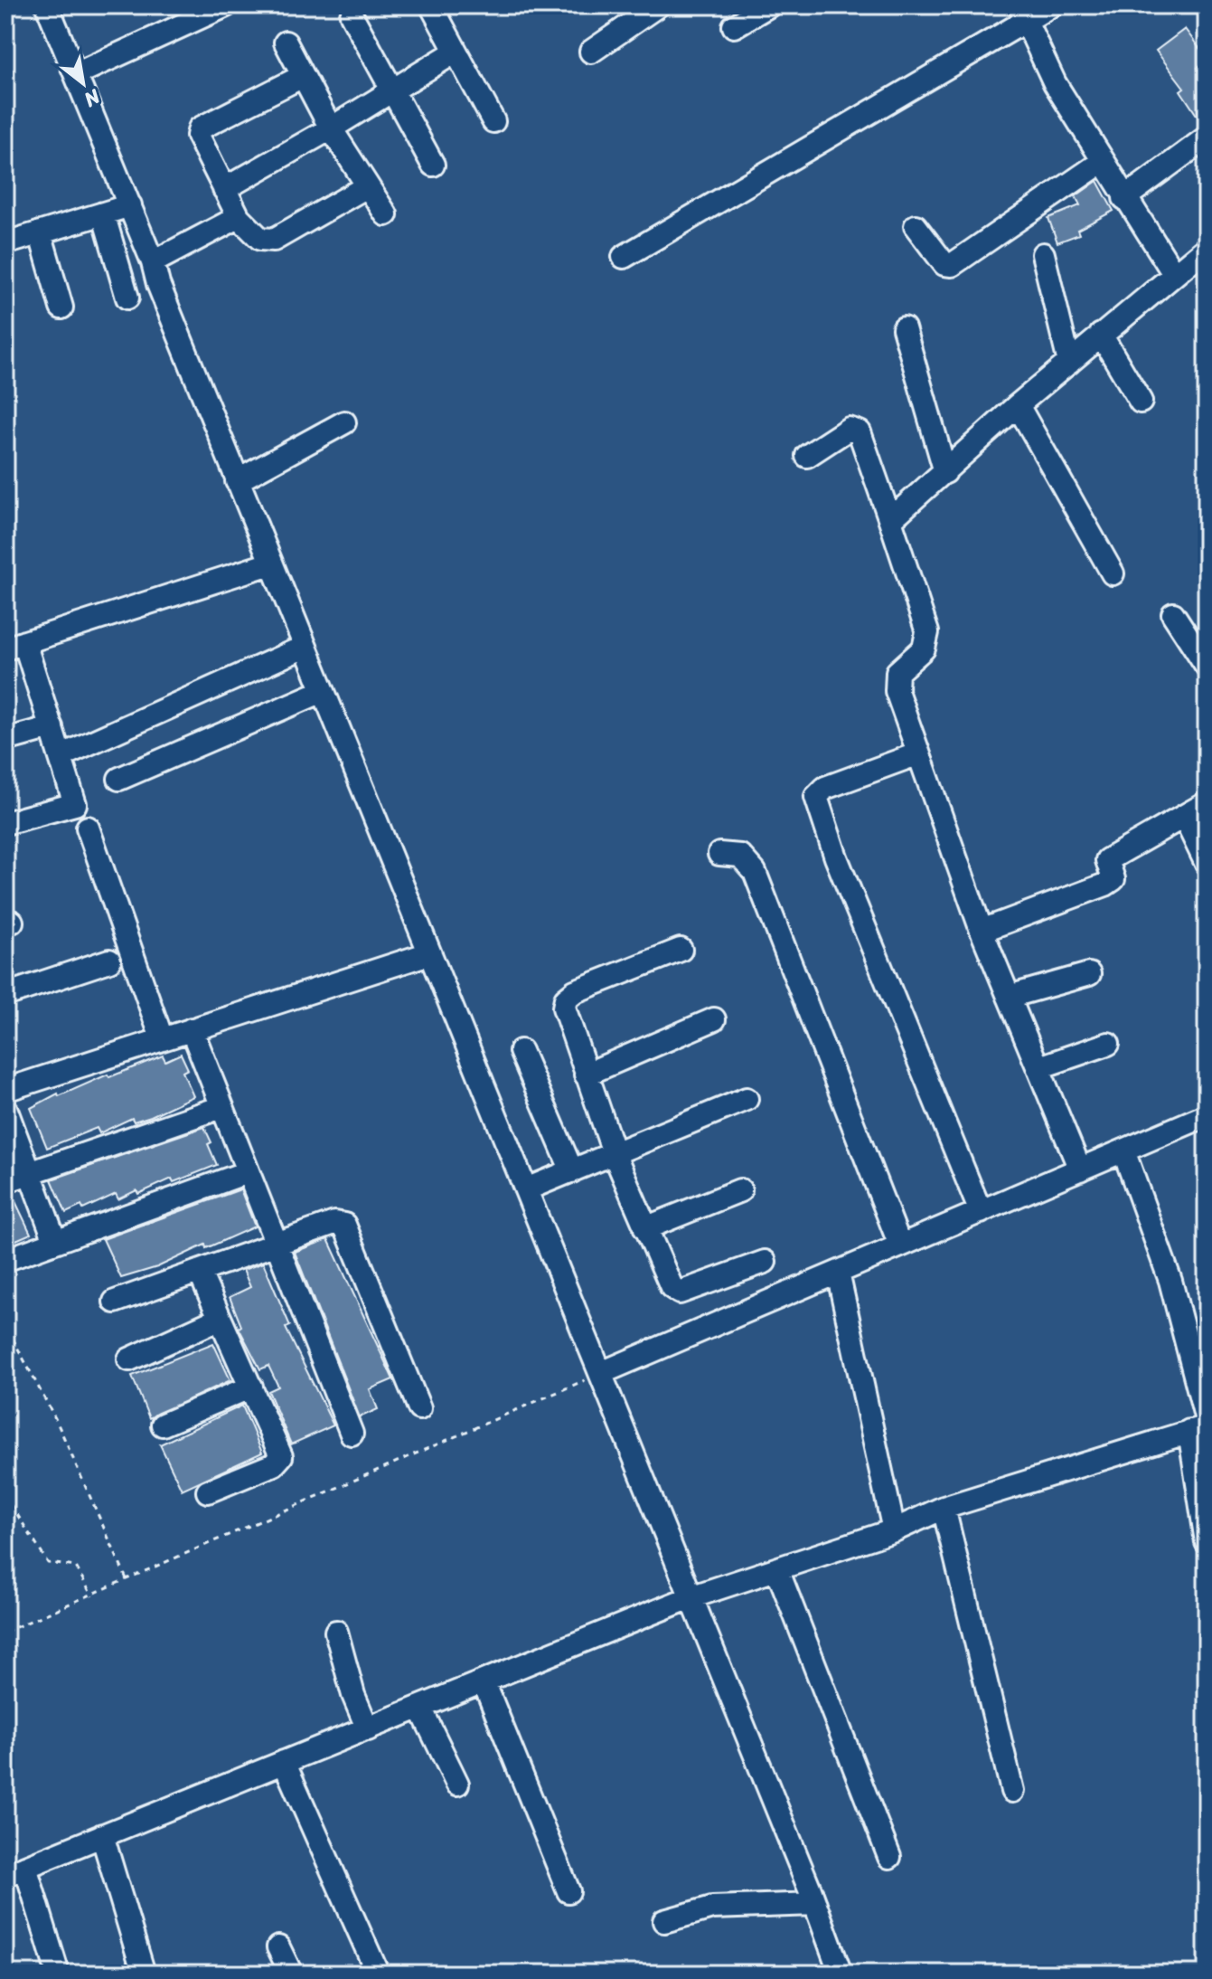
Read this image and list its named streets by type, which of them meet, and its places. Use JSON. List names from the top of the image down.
{
  "north": "bottom right"
}
